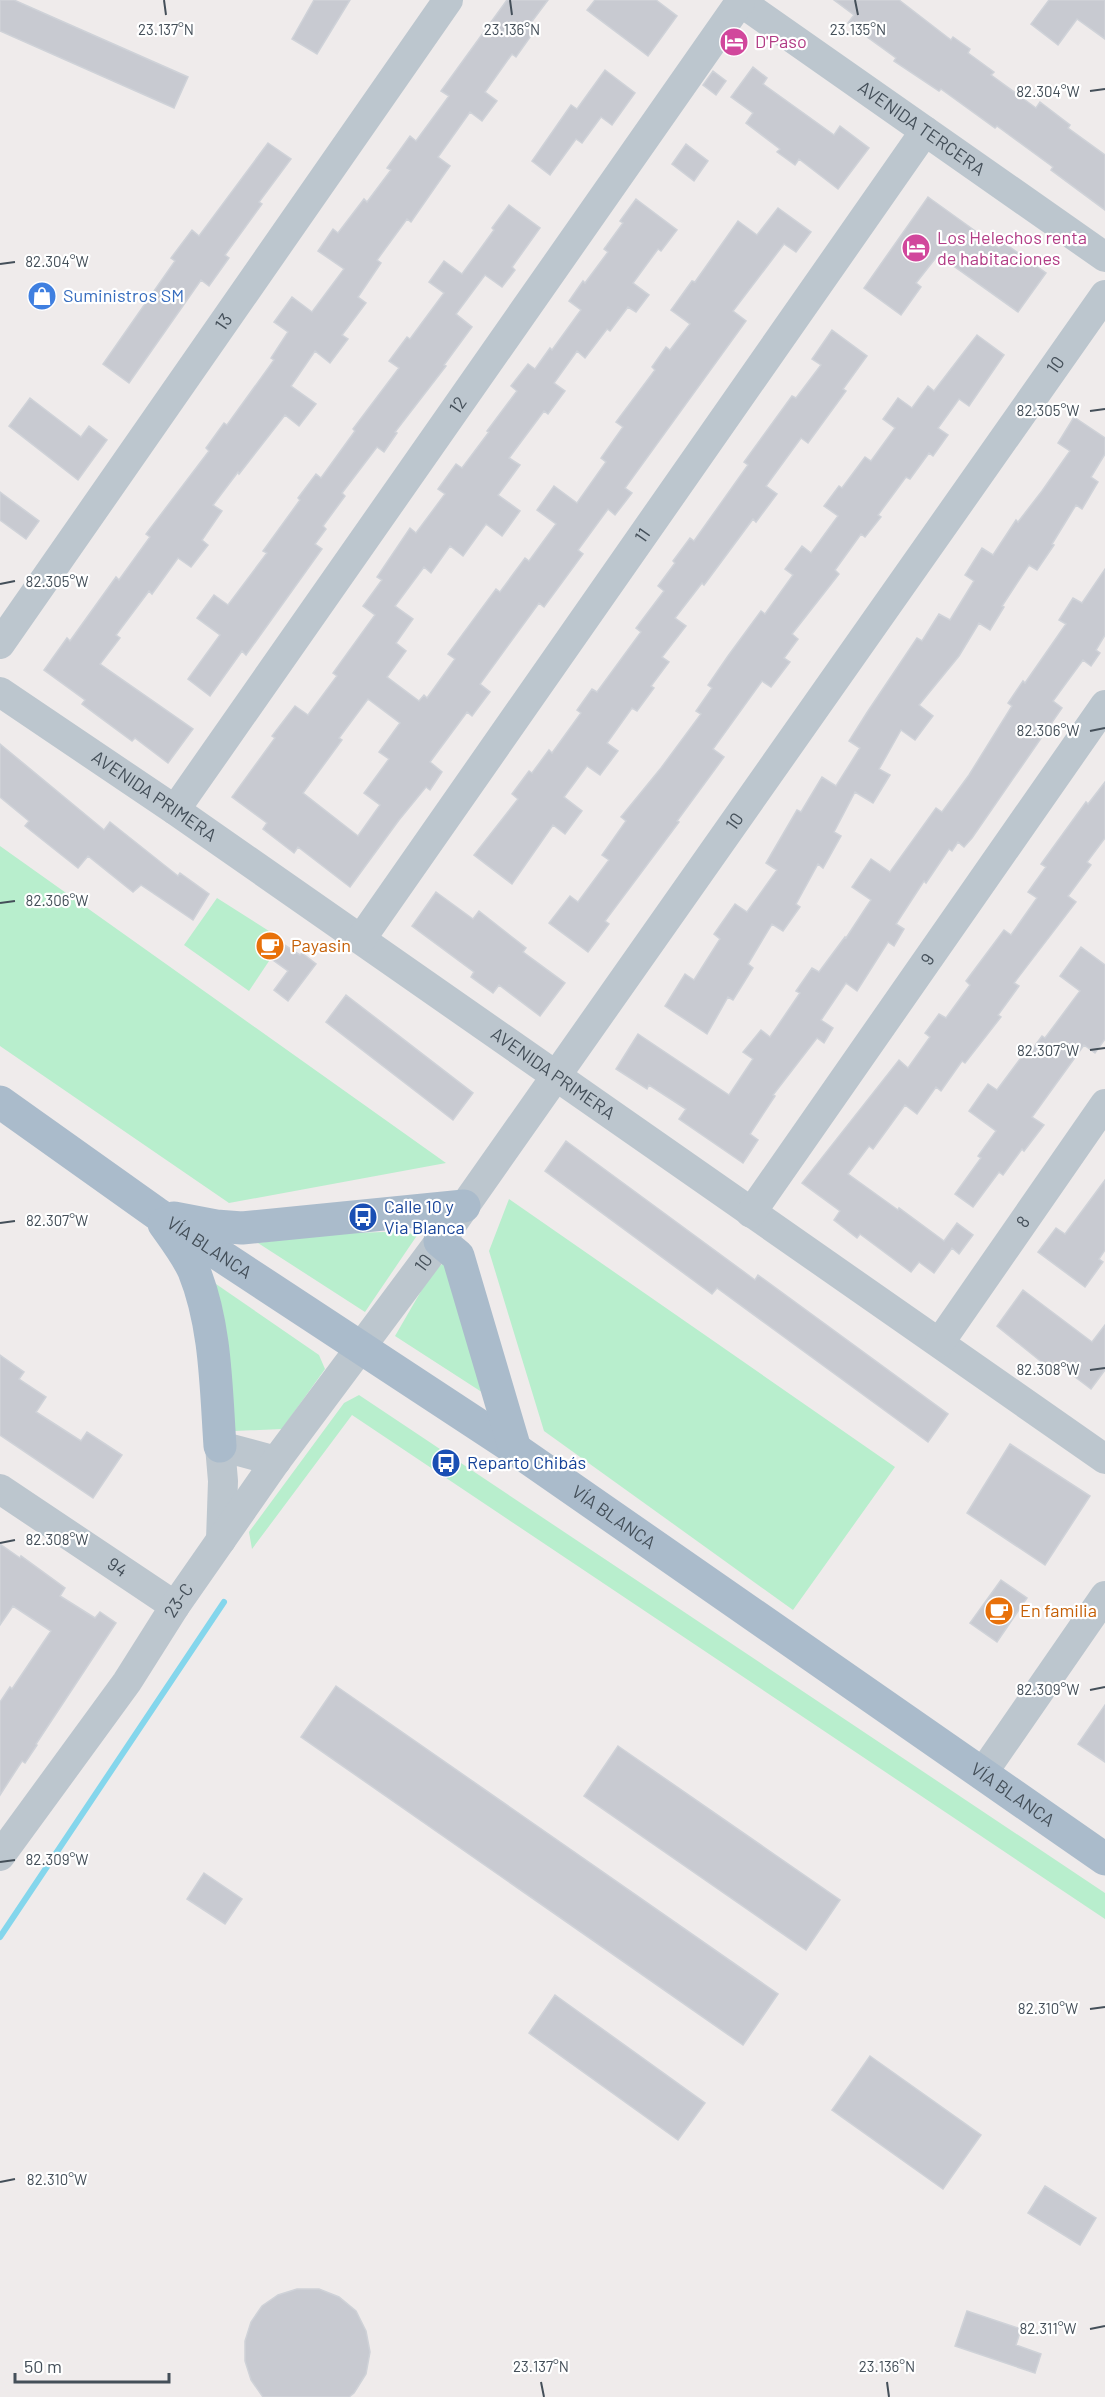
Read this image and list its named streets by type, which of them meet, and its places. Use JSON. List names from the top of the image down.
{
  "streets": {
    "main road": ["VÍA BLANCA"],
    "street": [
      "AVENIDA TERCERA",
      "13",
      "10",
      "12",
      "11",
      "AVENIDA PRIMERA",
      "9",
      "8",
      "94",
      "23-C"
    ]
  },
  "crossings": [
    ["AVENIDA TERCERA", "12"],
    ["AVENIDA TERCERA", "11"],
    ["10", "AVENIDA PRIMERA"],
    ["10", "VÍA BLANCA"],
    ["10", "23-C"],
    ["12", "AVENIDA PRIMERA"],
    ["11", "AVENIDA PRIMERA"],
    ["AVENIDA PRIMERA", "9"],
    ["AVENIDA PRIMERA", "8"],
    ["VÍA BLANCA", "23-C"],
    ["94", "23-C"]
  ],
  "places": {
    "hotel": ["D'Paso", "Los Helechos renta de habitaciones"],
    "shop": ["Suministros SM"],
    "cafe": ["Payasin", "En familia"],
    "bus stop": ["Calle 10 y Via Blanca", "Reparto Chibás"]
  },
  "scale_bar": "50 m",
  "coordinates": [
    "23.137°N",
    "23.136°N",
    "23.135°N",
    "82.304°W",
    "82.305°W",
    "82.306°W",
    "82.307°W",
    "82.308°W",
    "82.309°W",
    "82.310°W",
    "82.311°W"
  ]
}
